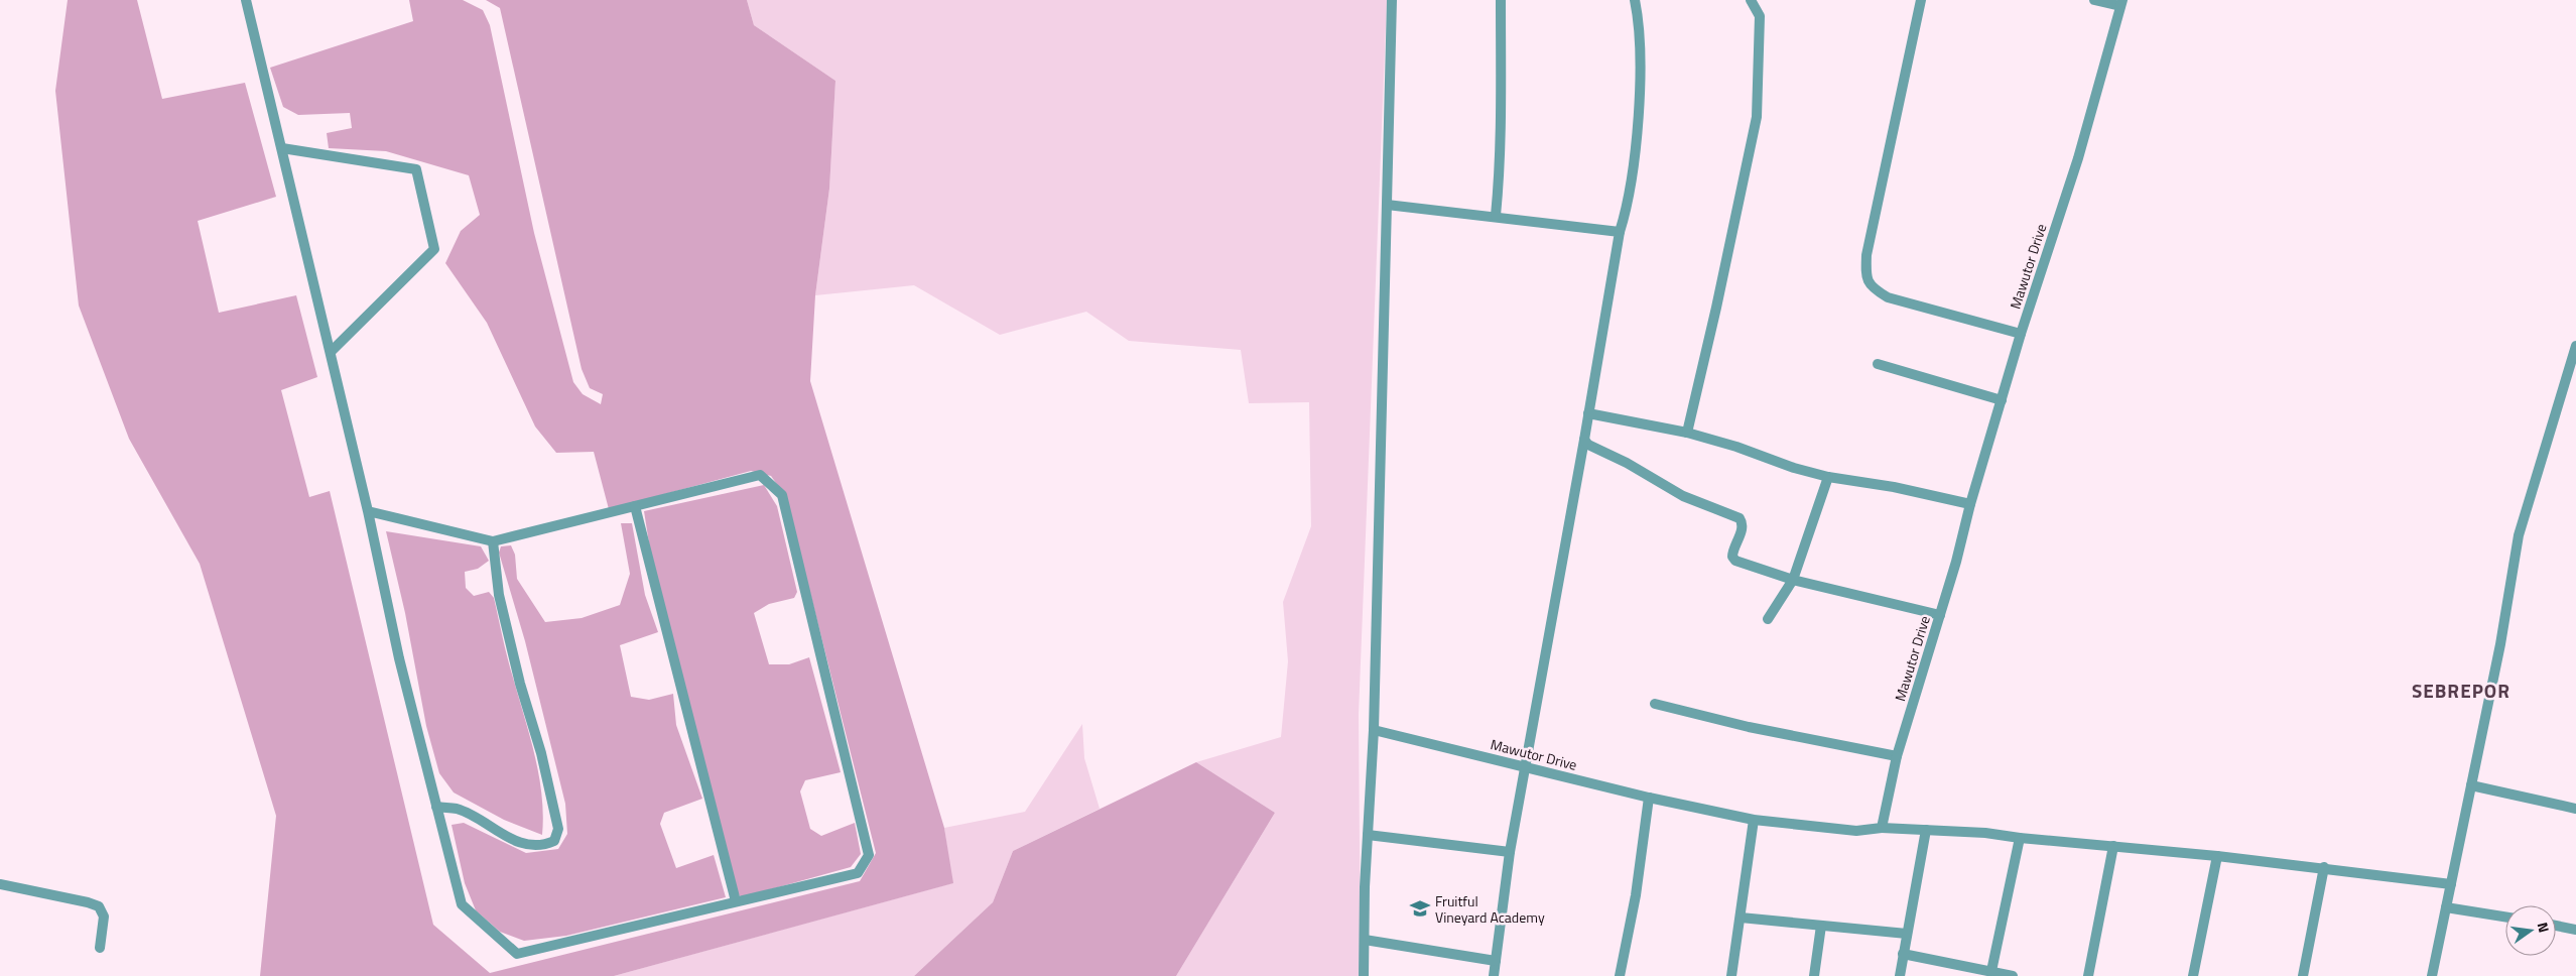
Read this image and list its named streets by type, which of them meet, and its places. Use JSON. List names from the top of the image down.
{
  "streets": {
    "street": ["Mawutor Drive"]
  },
  "districts": ["SEBREPOR"],
  "places": {
    "school or university": ["Fruitful Vineyard Academy"]
  },
  "north": "right"
}
